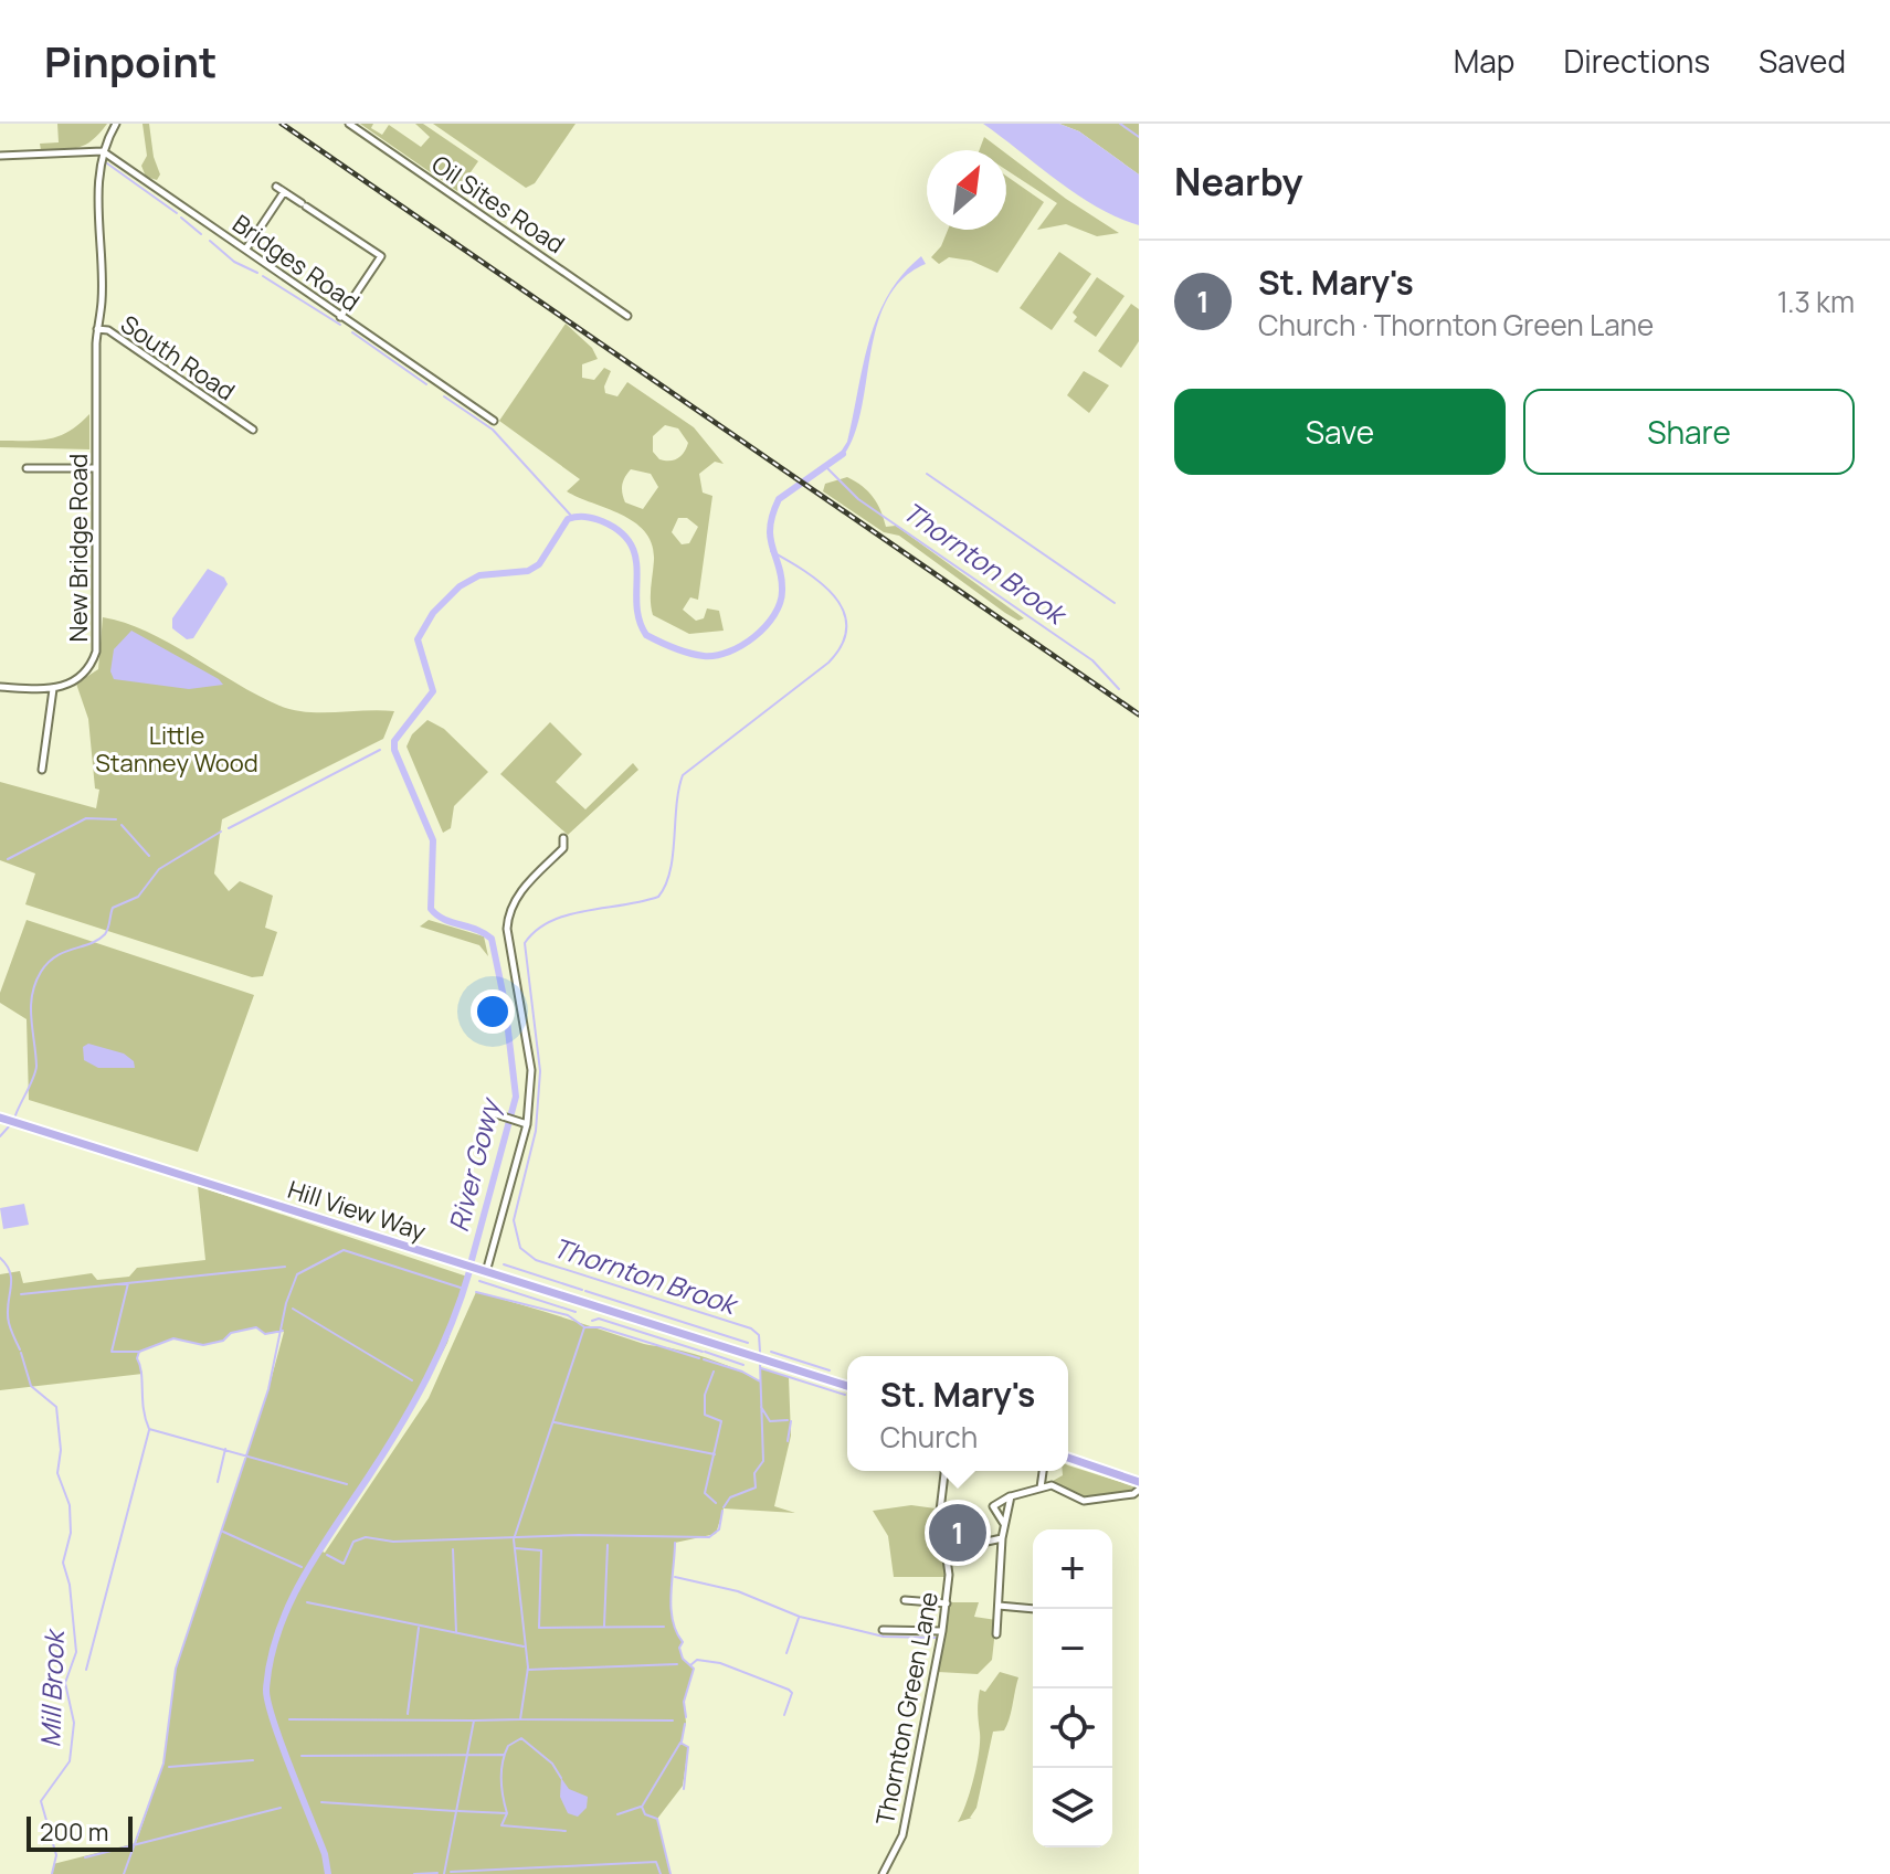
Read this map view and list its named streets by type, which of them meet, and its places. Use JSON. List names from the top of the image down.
{
  "streets": {
    "main road": ["Hill View Way"],
    "street": [
      "Oil Sites Road",
      "Bridges Road",
      "South Road",
      "New Bridge Road",
      "Thornton Green Lane"
    ]
  },
  "crossings": [
    ["Bridges Road", "South Road"],
    ["South Road", "New Bridge Road"]
  ],
  "water": ["Thornton Brook", "River Gowy", "Mill Brook"],
  "parks": ["Little Stanney Wood"],
  "scale_bar": "200 m",
  "north": "top right",
  "page": {
    "header": "Pinpoint",
    "nav": ["Map", "Directions", "Saved"],
    "heading": "Nearby",
    "list": [
      {
        "mark": "1",
        "name": "St. Mary's",
        "note": "Church · Thornton Green Lane",
        "value": "1.3 km"
      }
    ],
    "buttons": ["Save", "Share"],
    "popup": ["St. Mary's", "Church"],
    "pins": "1",
    "map_buttons": ["+", "−"],
    "scale": "200 m"
  }
}
